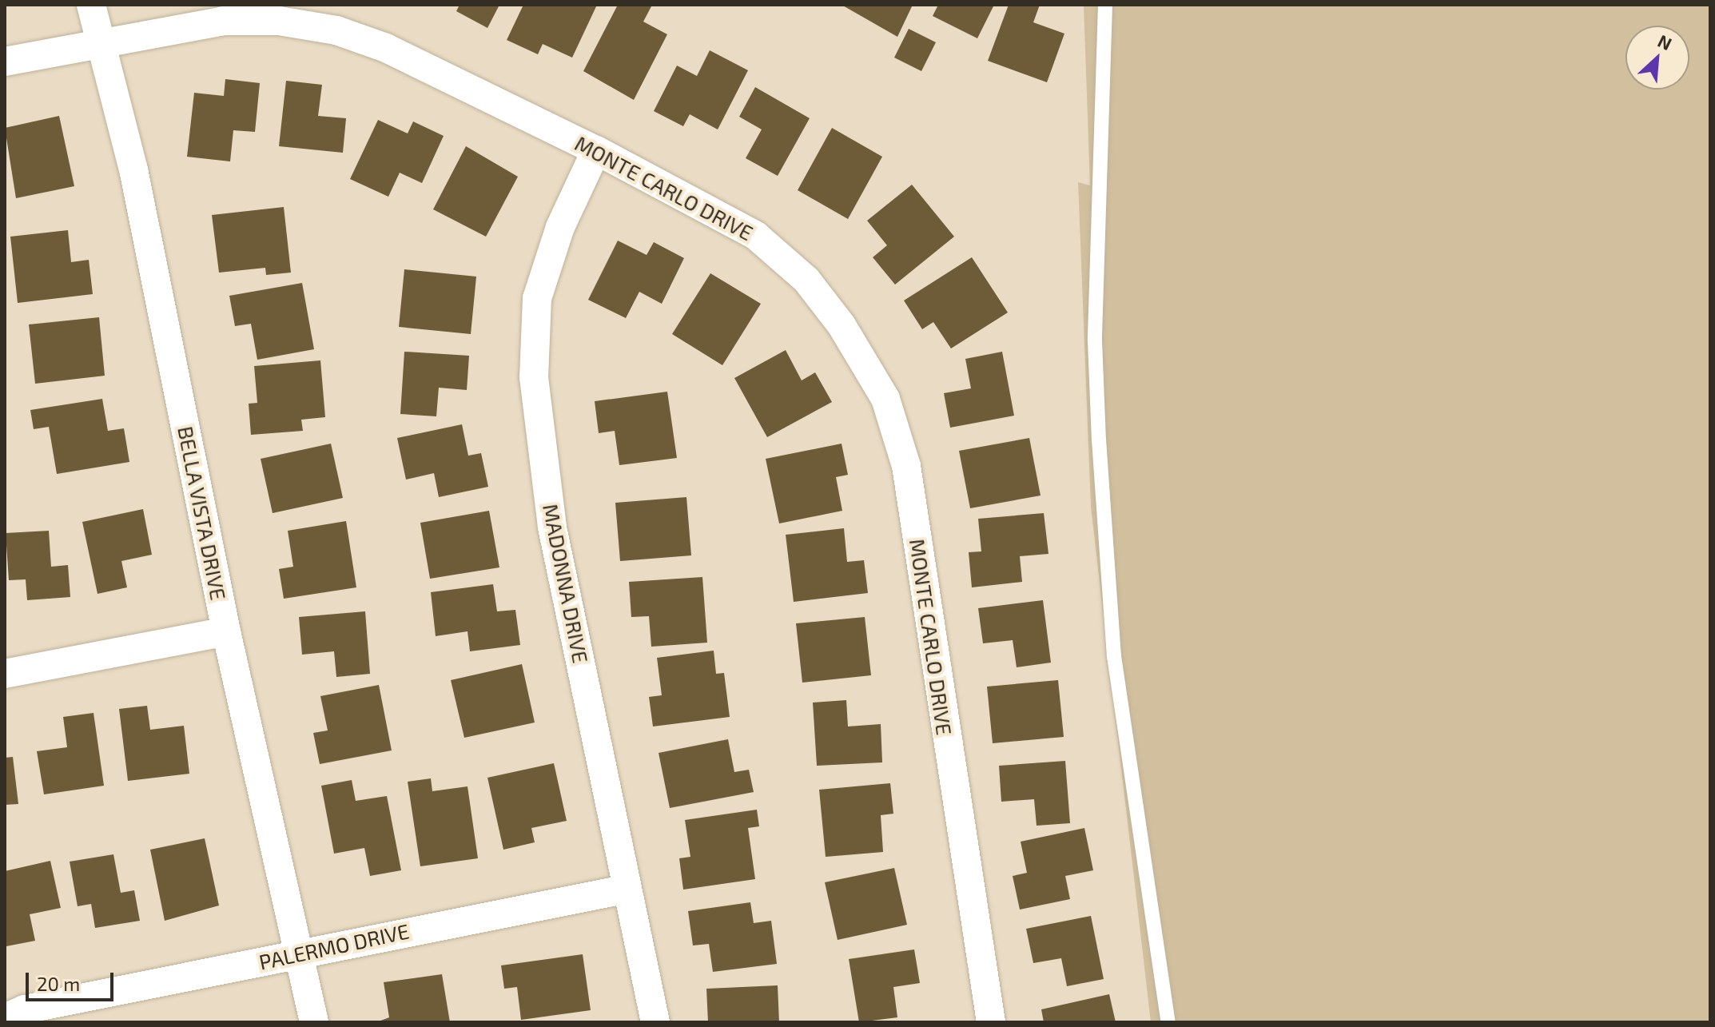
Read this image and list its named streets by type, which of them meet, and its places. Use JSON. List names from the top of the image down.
{
  "streets": {
    "street": [
      "MONTE CARLO DRIVE",
      "BELLA VISTA DRIVE",
      "MADONNA DRIVE",
      "PALERMO DRIVE"
    ]
  },
  "crossings": [
    ["MONTE CARLO DRIVE", "BELLA VISTA DRIVE"],
    ["MONTE CARLO DRIVE", "MADONNA DRIVE"],
    ["BELLA VISTA DRIVE", "PALERMO DRIVE"],
    ["MADONNA DRIVE", "PALERMO DRIVE"]
  ],
  "scale_bar": "20 m",
  "north": "top right"
}
